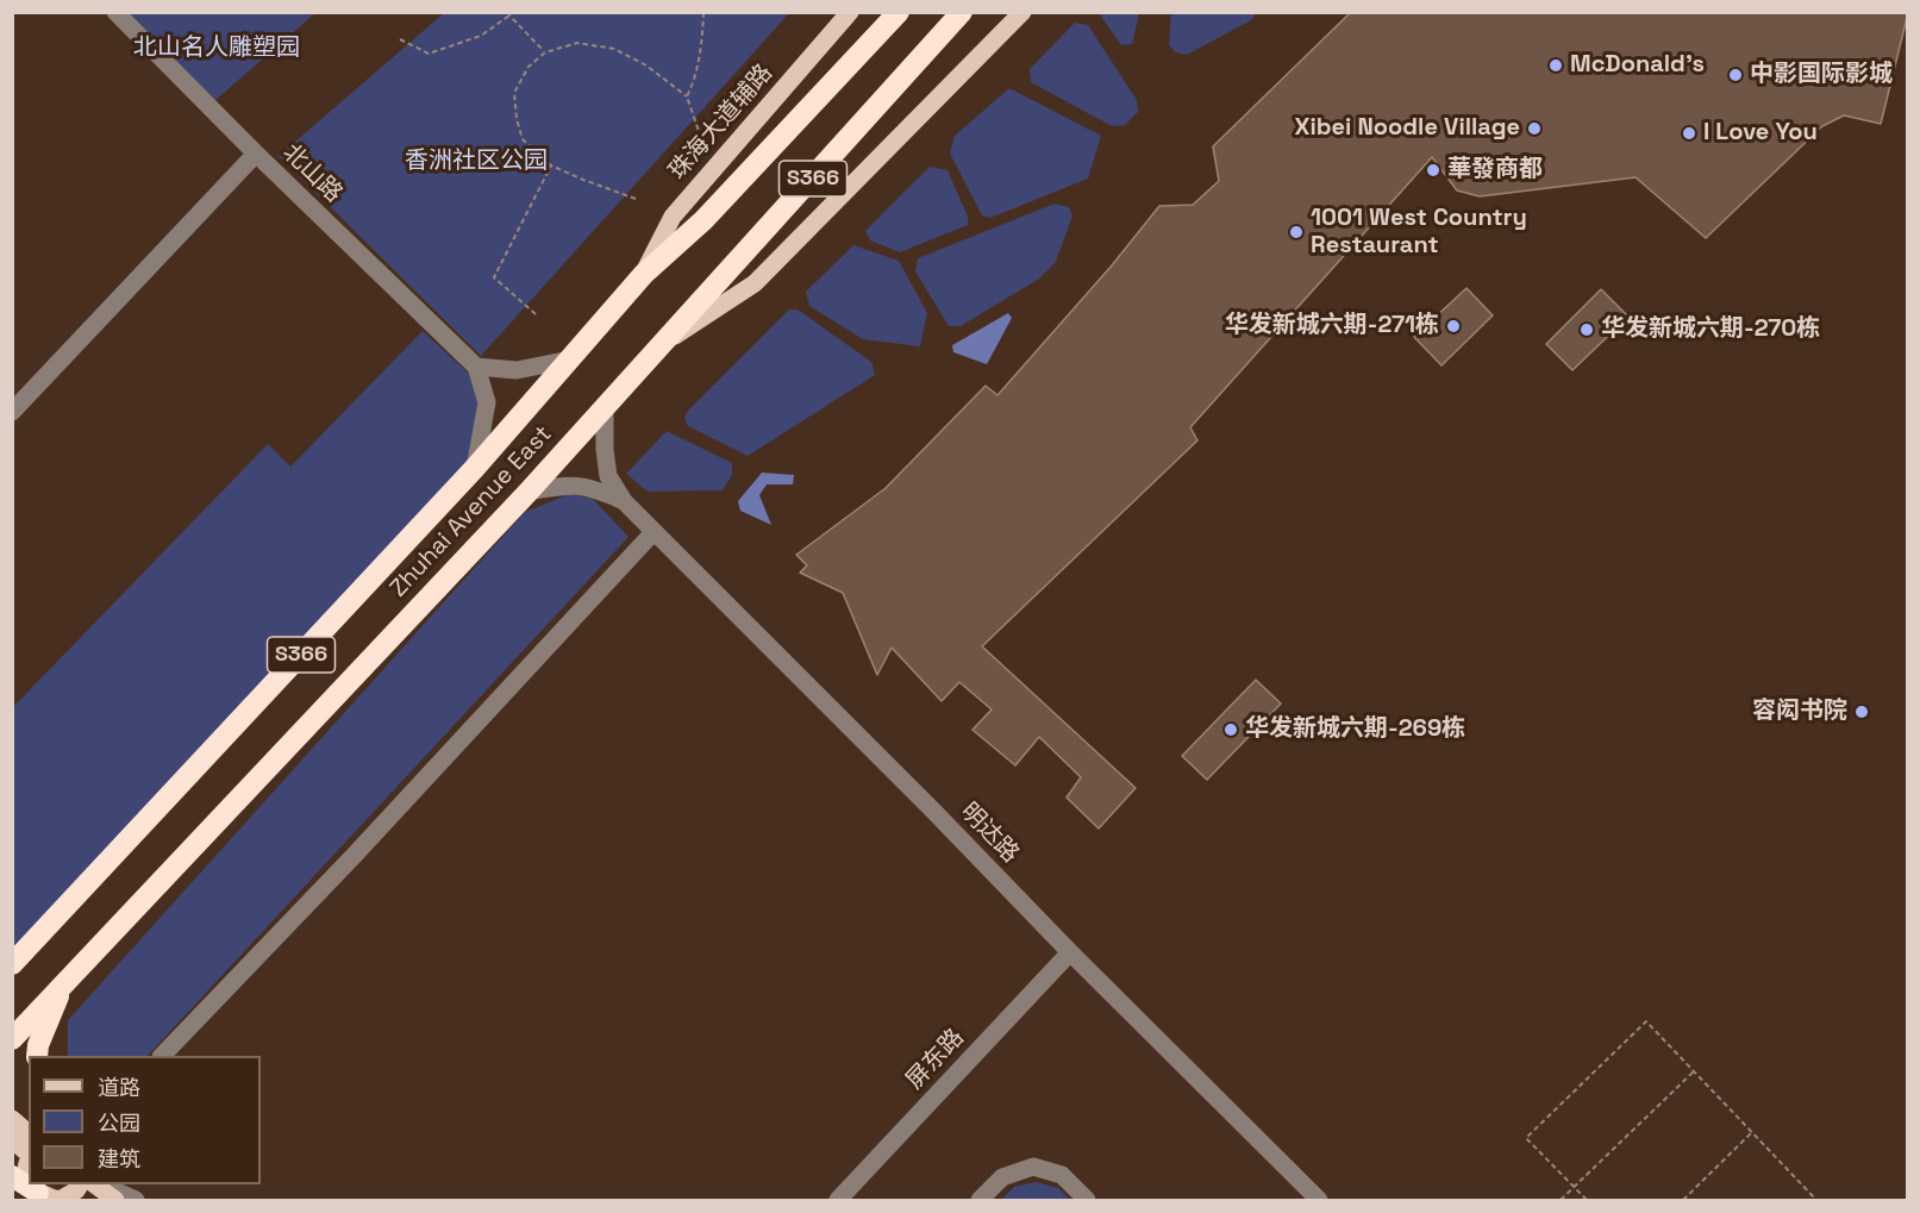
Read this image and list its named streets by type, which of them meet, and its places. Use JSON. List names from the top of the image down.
{
  "streets": {
    "highway": ["S366", "Zhuhai Avenue East"],
    "main road": ["珠海大道辅路"],
    "street": ["北山路", "明达路", "屏东路"]
  },
  "crossings": [
    ["珠海大道辅路", "Zhuhai Avenue East"],
    ["北山路", "Zhuhai Avenue East"],
    ["Zhuhai Avenue East", "明达路"],
    ["明达路", "屏东路"]
  ],
  "parks": ["北山名人雕塑园", "香洲社区公园"],
  "places": [
    "McDonald's",
    "中影国际影城",
    "Xibei Noodle Village",
    "I Love You",
    "華發商都",
    "1001 West Country Restaurant",
    "华发新城六期-271栋",
    "华发新城六期-270栋",
    "容闳书院",
    "华发新城六期-269栋"
  ],
  "legend": ["道路", "公园", "建筑"]
}
